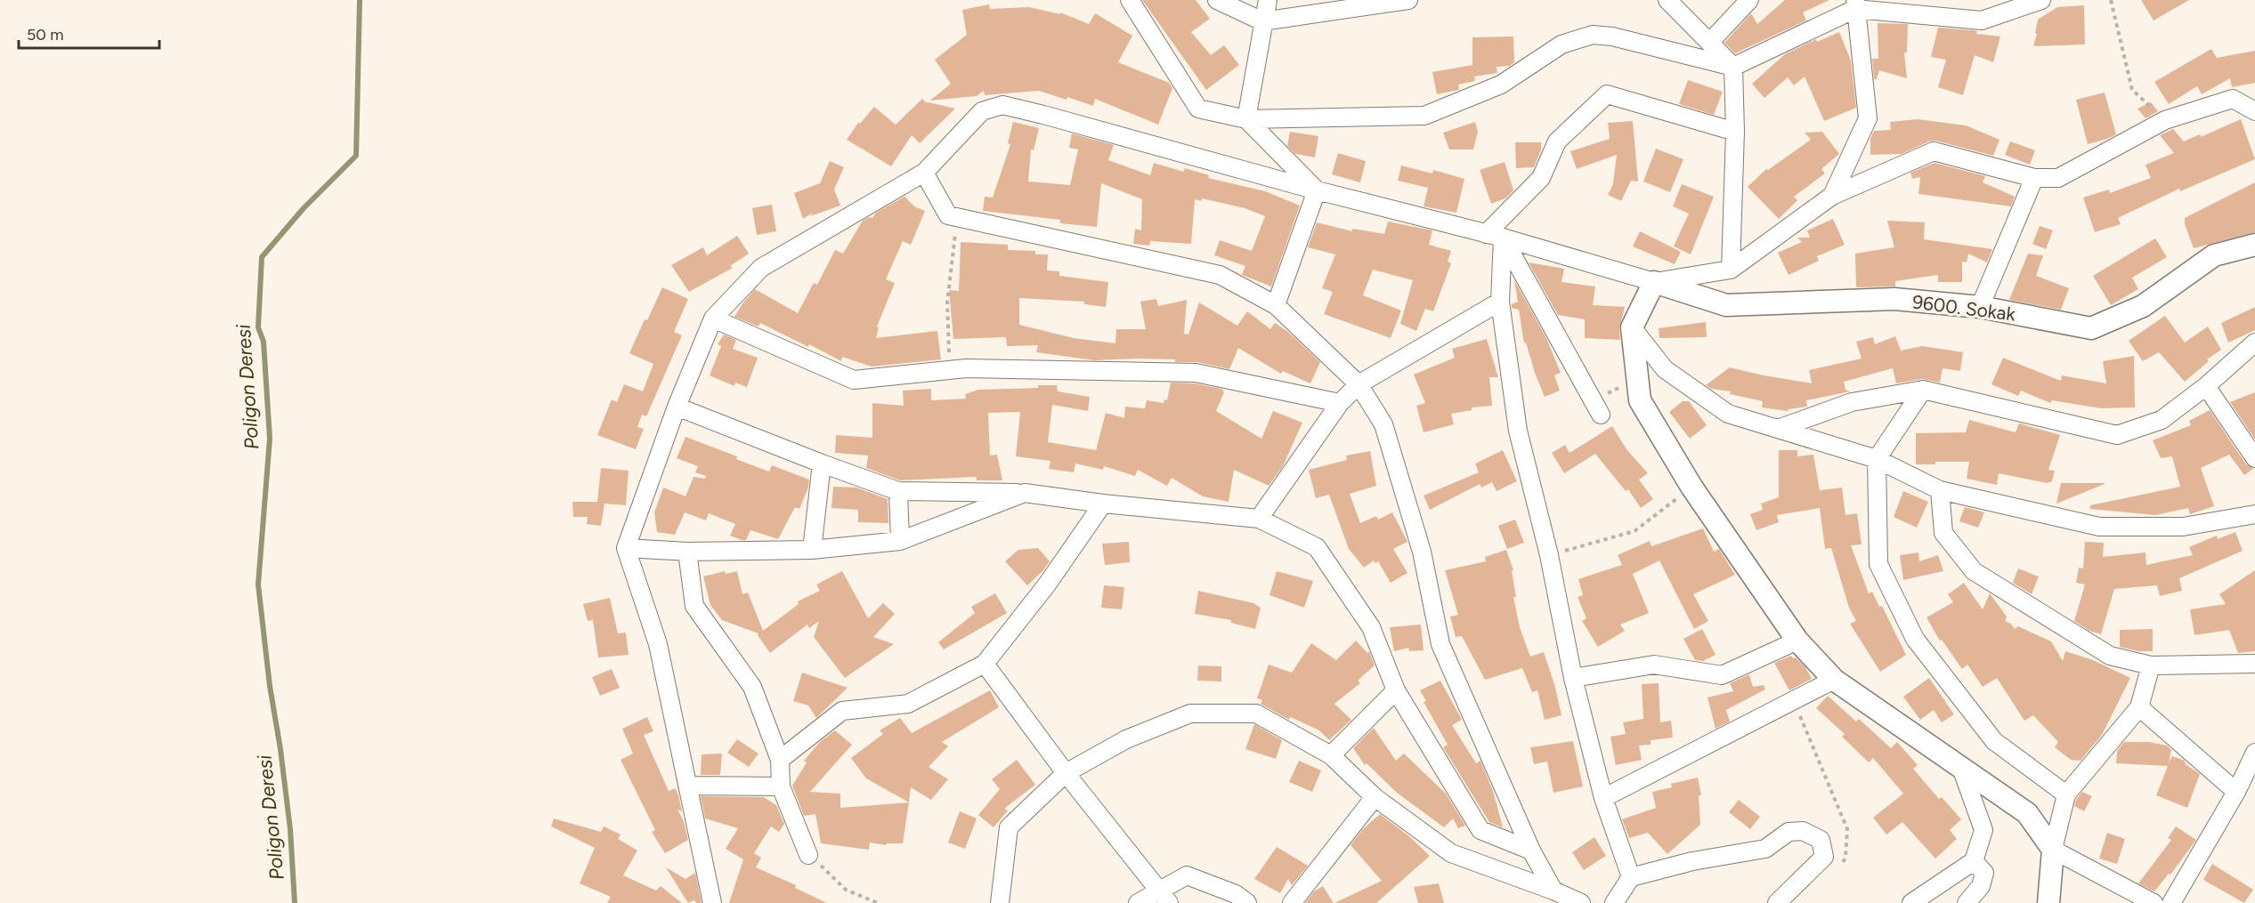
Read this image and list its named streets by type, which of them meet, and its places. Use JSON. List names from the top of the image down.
{
  "streets": {
    "street": ["9600. Sokak"]
  },
  "water": ["Poligon Deresi"],
  "scale_bar": "50 m"
}
